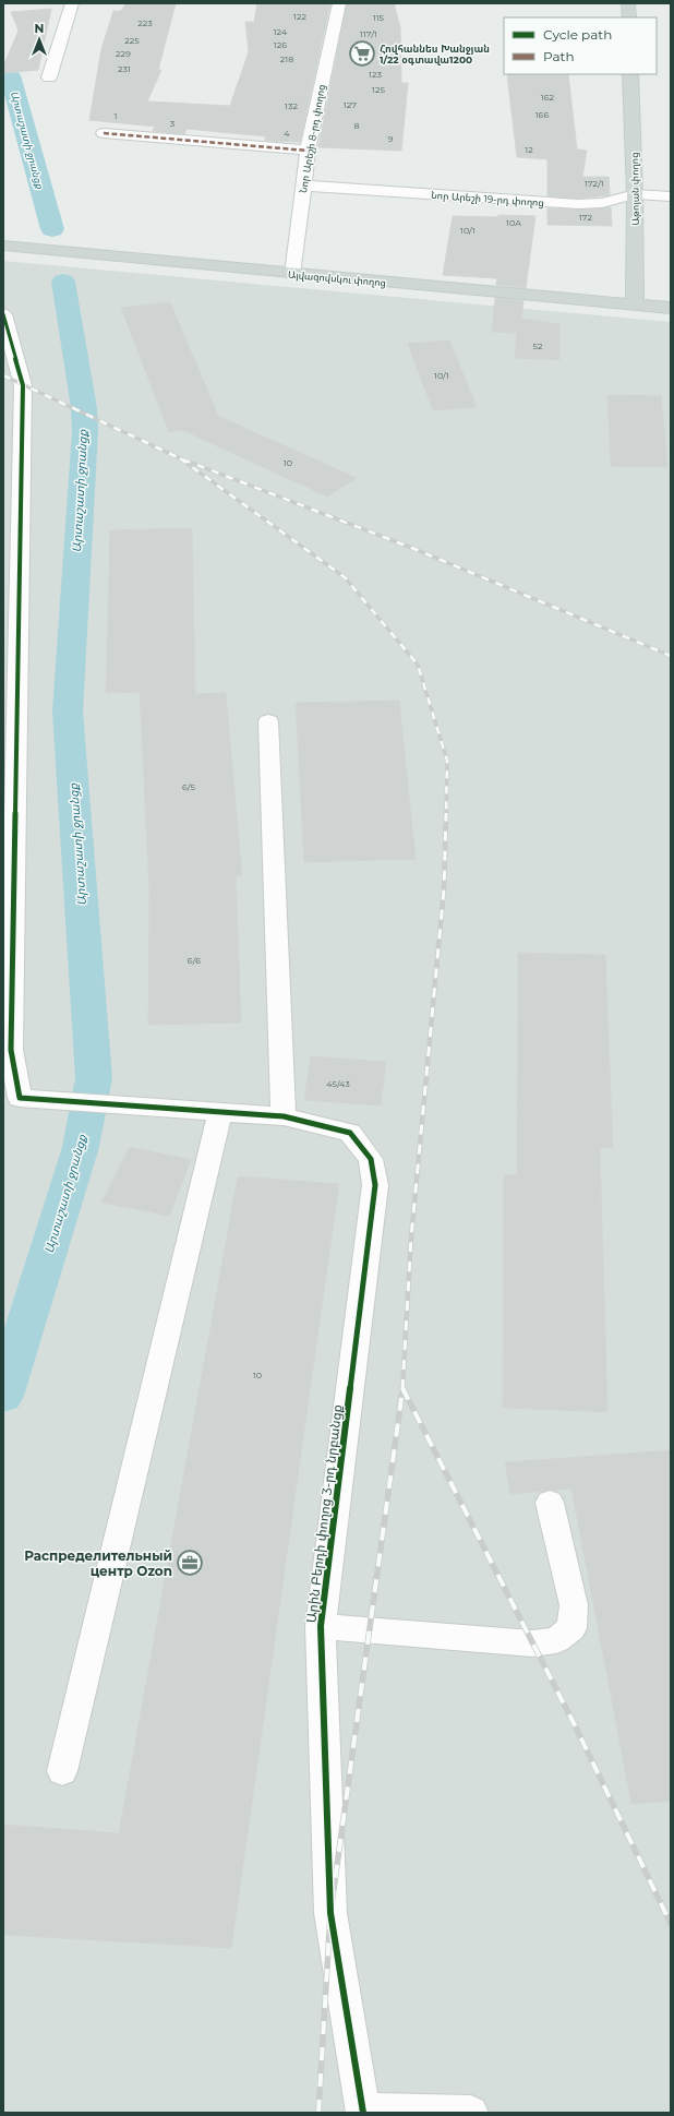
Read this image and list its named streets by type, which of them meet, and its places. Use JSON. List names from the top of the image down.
{
  "streets": {
    "main road": ["Աթոյան փողոց", "Այվազովսկու փողոց"],
    "street": ["Նոր Արեշի 8-րդ փողոց", "Նոր Արեշի 19-րդ փողոց", "Արին Բերդի փողոց 3-րդ նրբանցք"]
  },
  "crossings": [
    ["Նոր Արեշի 8-րդ փողոց", "Նոր Արեշի 19-րդ փողոց"],
    ["Նոր Արեշի 8-րդ փողոց", "Այվազովսկու փողոց"],
    ["Աթոյան փողոց", "Նոր Արեշի 19-րդ փողոց"],
    ["Աթոյան փողոց", "Այվազովսկու փողոց"]
  ],
  "water": ["Արտաշատի ջրանցք"],
  "places": {
    "supermarket": ["Հովհաննես Խանջյան 1/22 օգտավա1200"],
    "office": ["Распределительный центр Ozon"]
  },
  "house_numbers": [
    "122",
    "115",
    "223",
    "124",
    "117/1",
    "225",
    "126",
    "229",
    "218",
    "231",
    "123",
    "125",
    "162",
    "127",
    "132",
    "166",
    "1",
    "3",
    "8",
    "4",
    "9",
    "12",
    "172/1",
    "172",
    "10A",
    "10/1",
    "52",
    "10/1",
    "10",
    "6/5",
    "6/6",
    "45/43",
    "10"
  ],
  "legend": ["Cycle path", "Path"],
  "north": "top"
}
